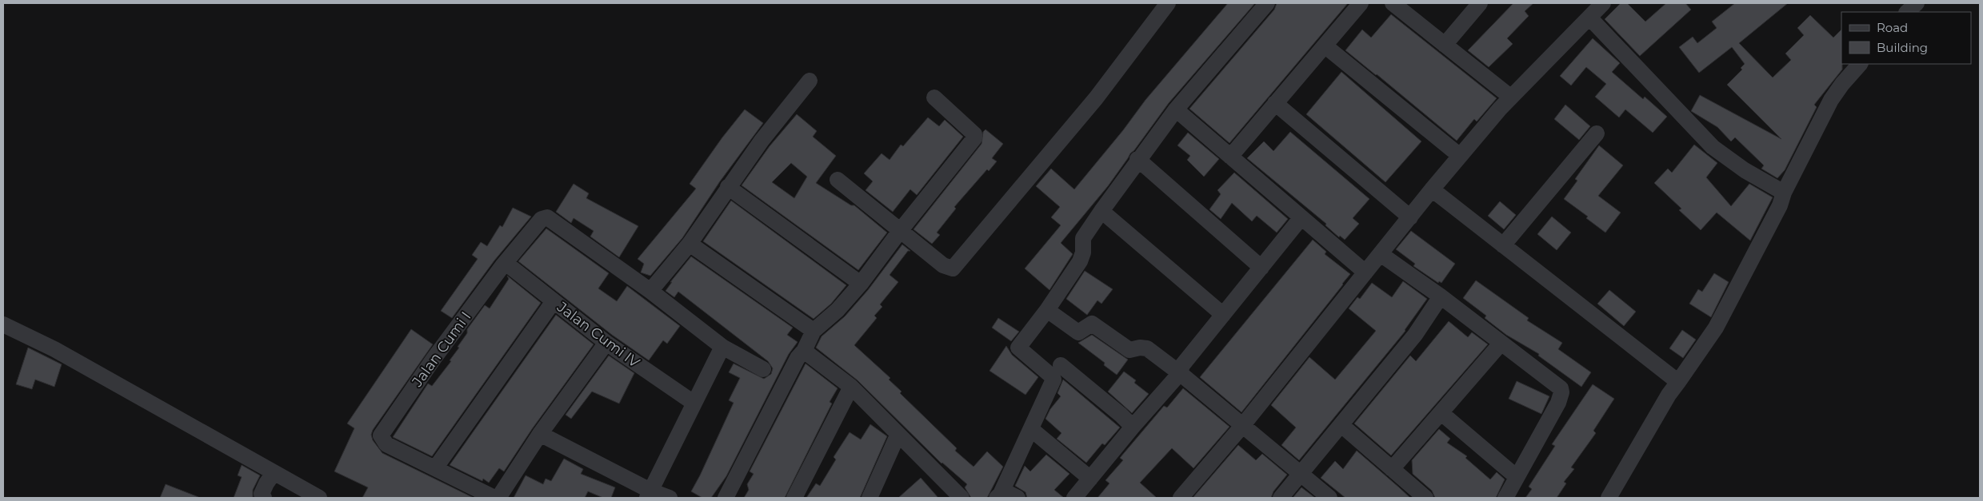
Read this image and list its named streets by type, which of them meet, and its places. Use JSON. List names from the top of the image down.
{
  "streets": {
    "street": ["Jalan Cumi IV", "Jalan Cumi I"]
  },
  "crossings": [
    ["Jalan Cumi IV", "Jalan Cumi I"]
  ],
  "legend": ["Road", "Building"]
}
